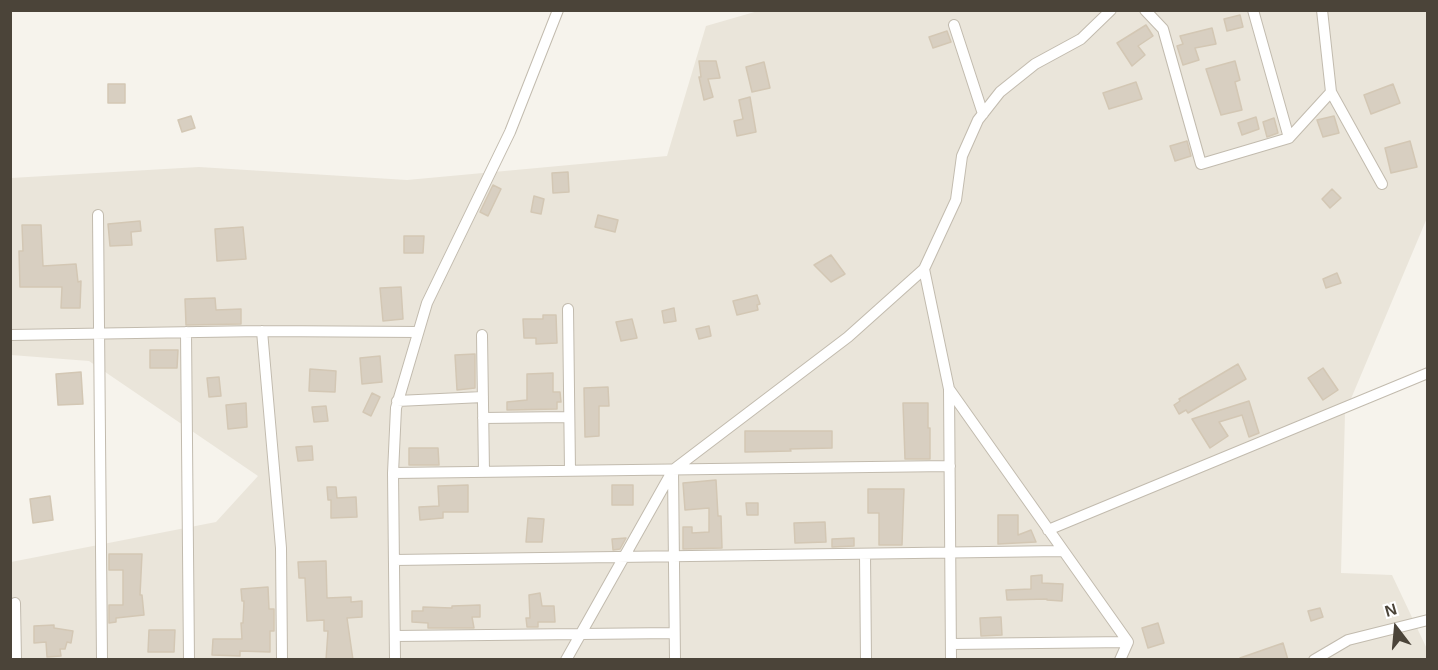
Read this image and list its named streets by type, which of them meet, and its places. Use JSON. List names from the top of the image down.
{
  "north": "top"
}
